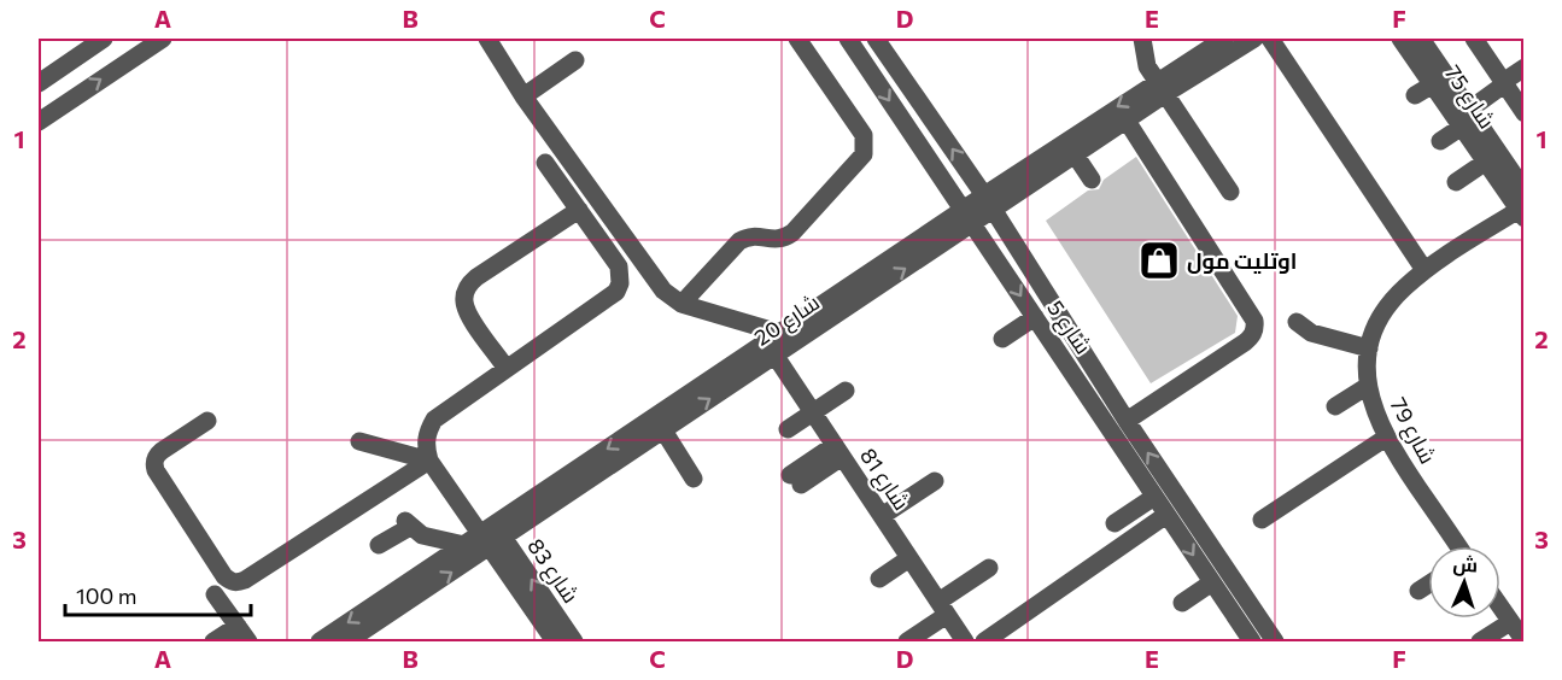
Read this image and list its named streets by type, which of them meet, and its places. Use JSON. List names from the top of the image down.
{
  "streets": {
    "street": [
      "شارع 75",
      "شارع 20",
      "شارع 5",
      "شارع 79",
      "شارع 81",
      "شارع 83"
    ]
  },
  "crossings": [
    ["شارع 75", "شارع 79"],
    ["شارع 20", "شارع 5"],
    ["شارع 20", "شارع 81"],
    ["شارع 20", "شارع 83"]
  ],
  "places": {
    "shop": ["اوتليت مول"]
  },
  "scale_bar": "100 m",
  "north": "top",
  "grid": {
    "columns": [
      "A",
      "B",
      "C",
      "D",
      "E",
      "F"
    ],
    "rows": ["1", "2", "3"]
  }
}
